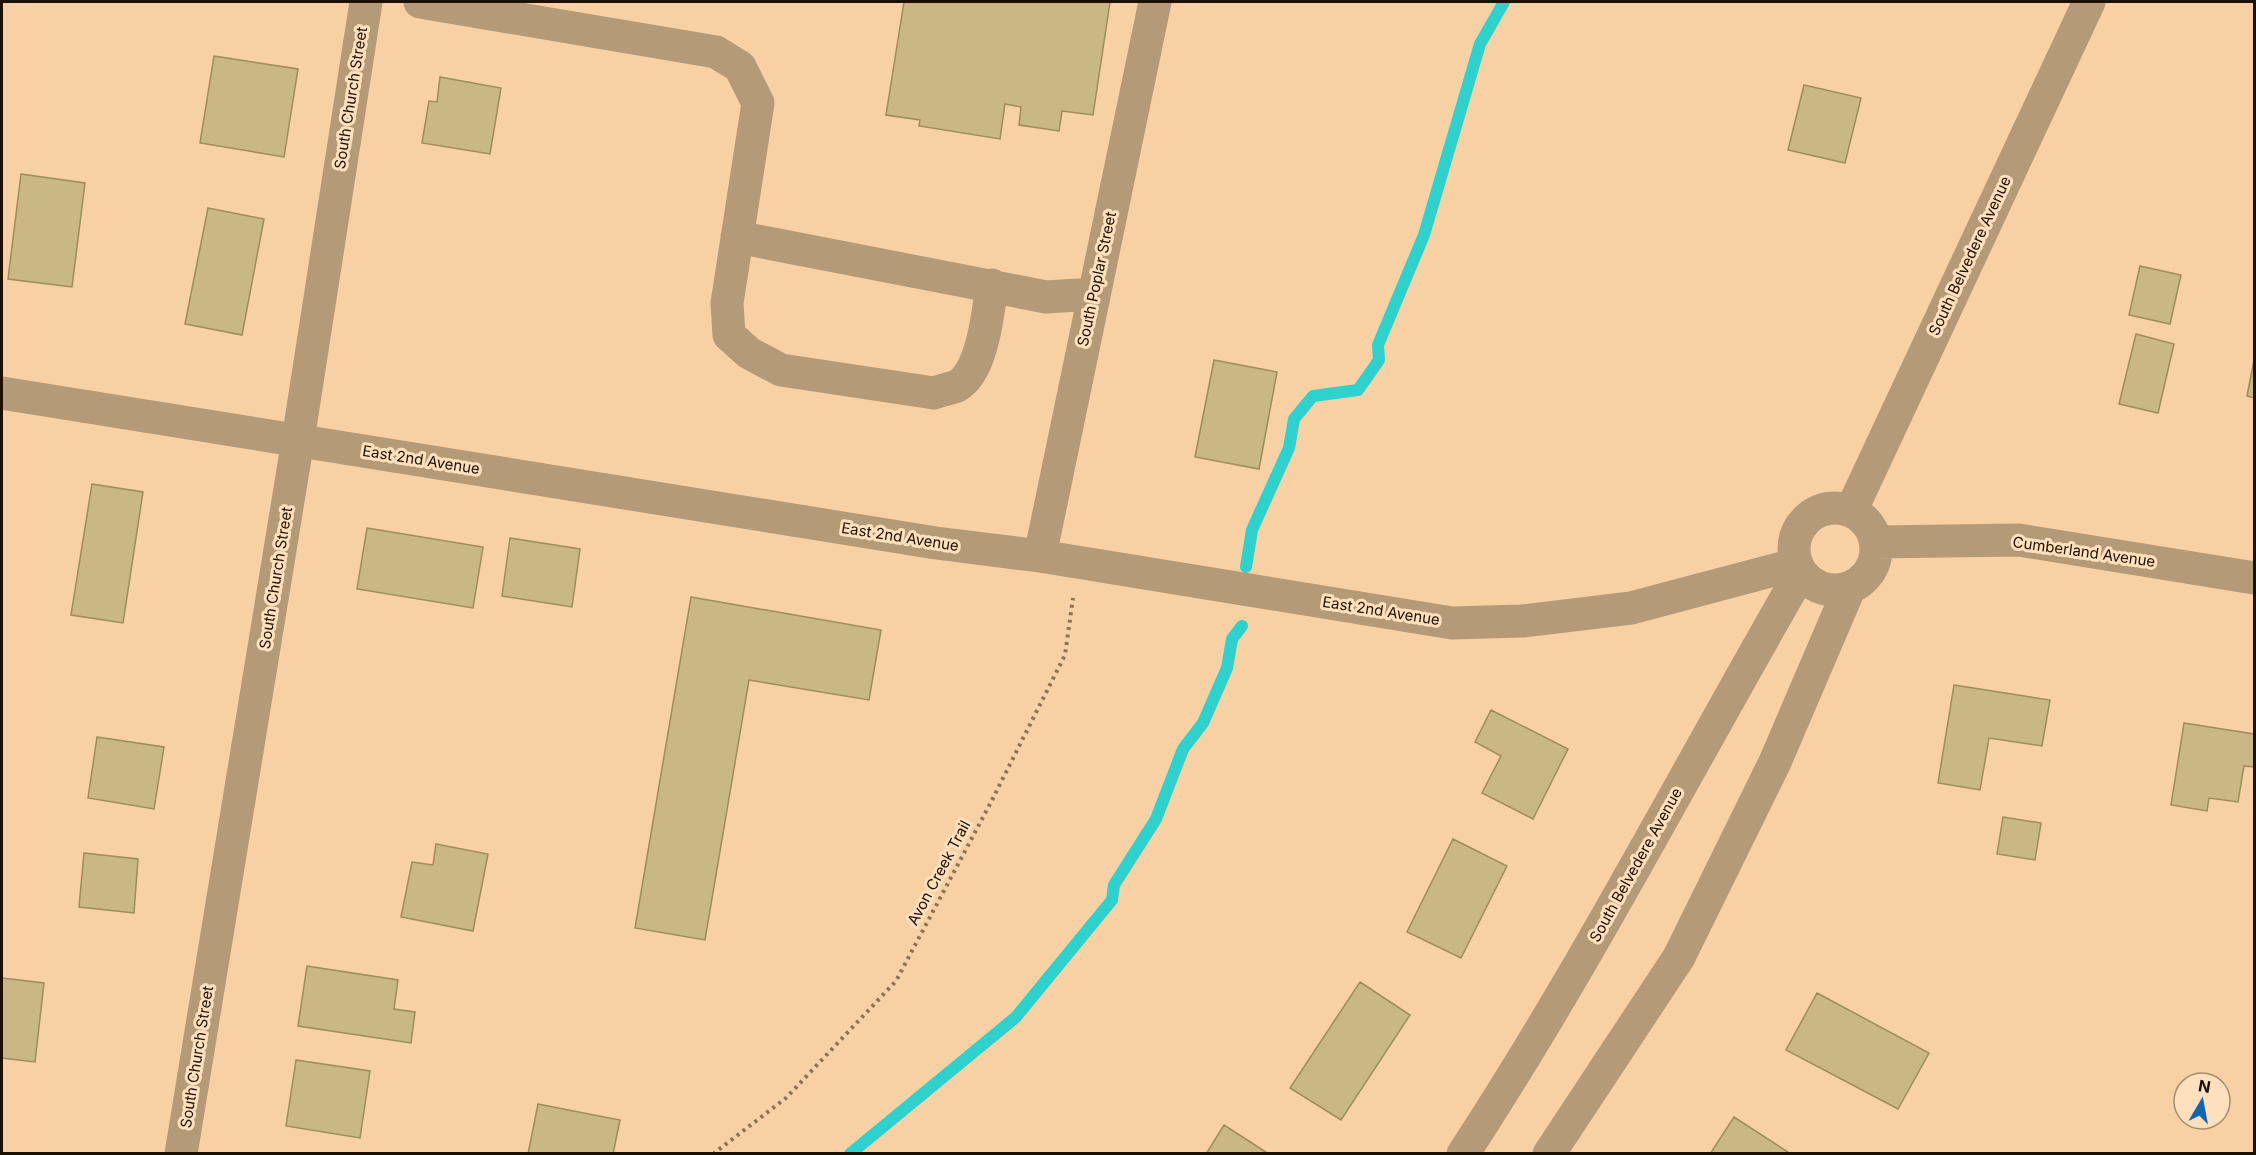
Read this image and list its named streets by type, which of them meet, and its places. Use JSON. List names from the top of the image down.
{
  "streets": {
    "street": [
      "South Church Street",
      "South Belvedere Avenue",
      "South Poplar Street",
      "East 2nd Avenue",
      "Cumberland Avenue"
    ],
    "path": ["Avon Creek Trail"]
  },
  "crossings": [
    ["South Church Street", "East 2nd Avenue"],
    ["South Belvedere Avenue", "East 2nd Avenue"],
    ["South Belvedere Avenue", "Cumberland Avenue"],
    ["South Poplar Street", "East 2nd Avenue"],
    ["South Poplar Street", "Avon Creek Trail"],
    ["East 2nd Avenue", "Cumberland Avenue"],
    ["East 2nd Avenue", "Avon Creek Trail"]
  ],
  "north": "top"
}
